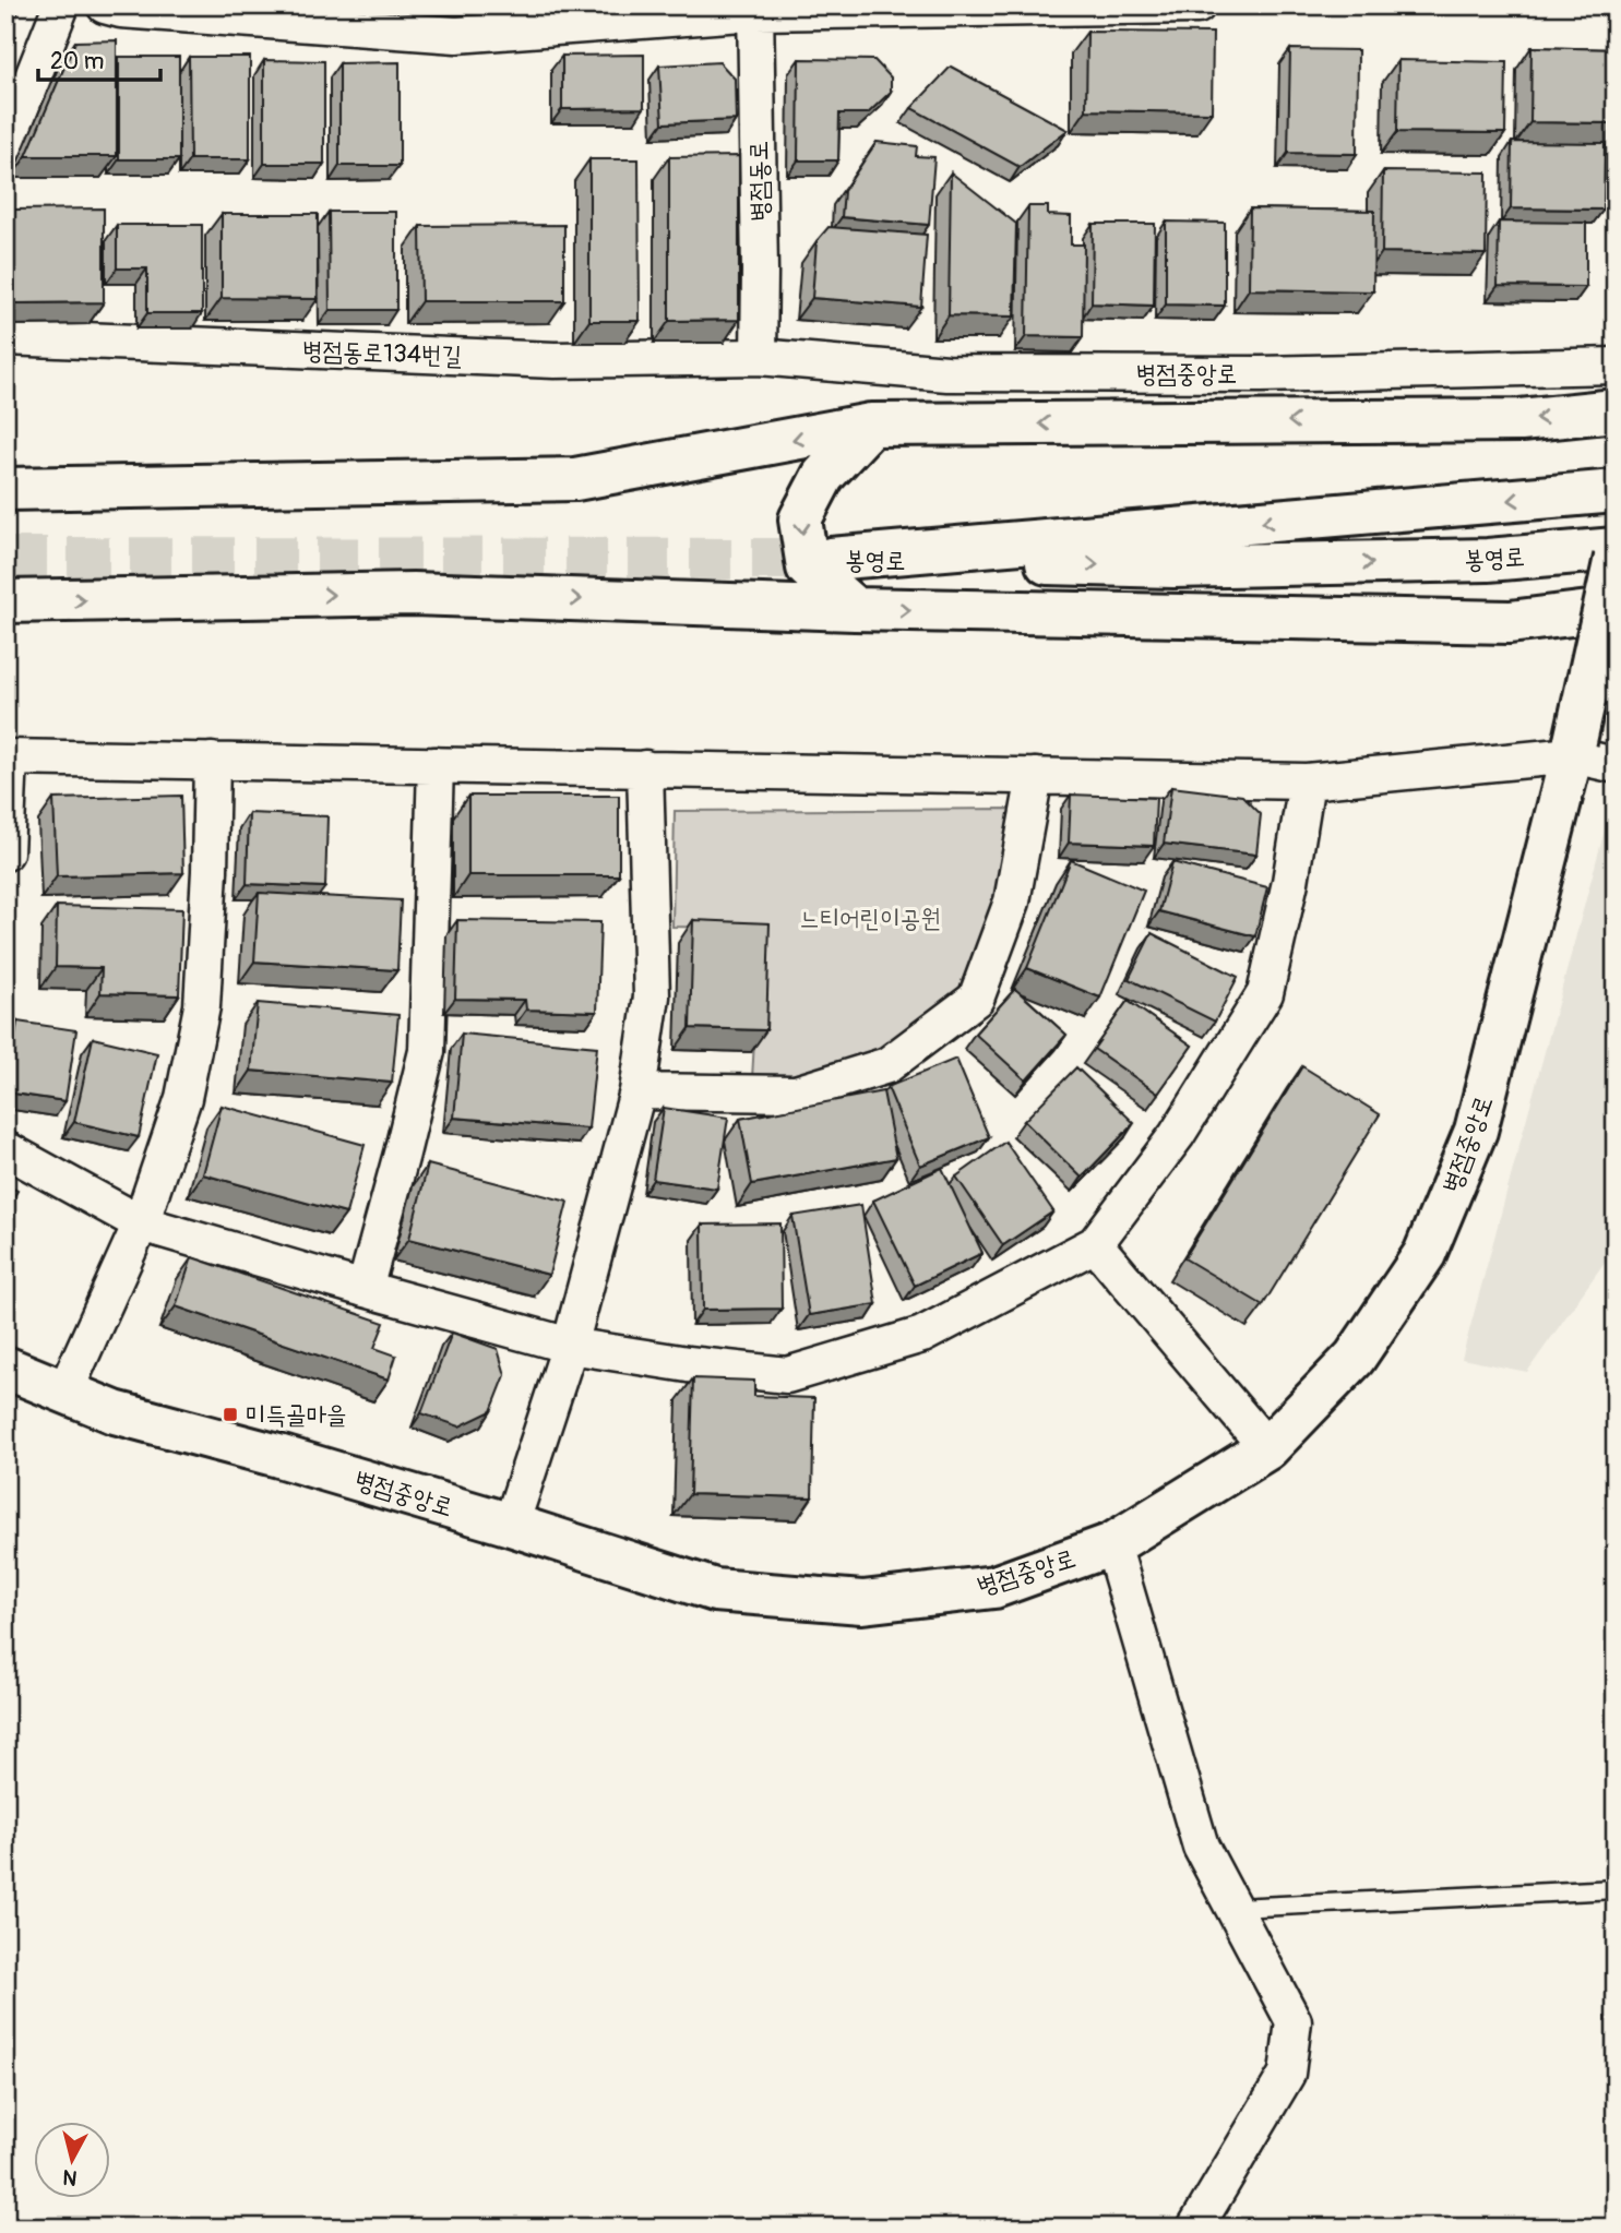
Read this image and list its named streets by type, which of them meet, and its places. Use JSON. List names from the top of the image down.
{
  "streets": {
    "main road": ["병점중앙로", "봉영로"],
    "street": ["병점동로", "병점동로134번길"]
  },
  "crossings": [
    ["병점동로", "병점동로134번길"],
    ["병점동로", "병점중앙로"],
    ["병점동로134번길", "병점중앙로"]
  ],
  "parks": ["느티어린이공원"],
  "places": {
    "transit": ["미득골마을"]
  },
  "scale_bar": "20 m",
  "north": "bottom"
}
